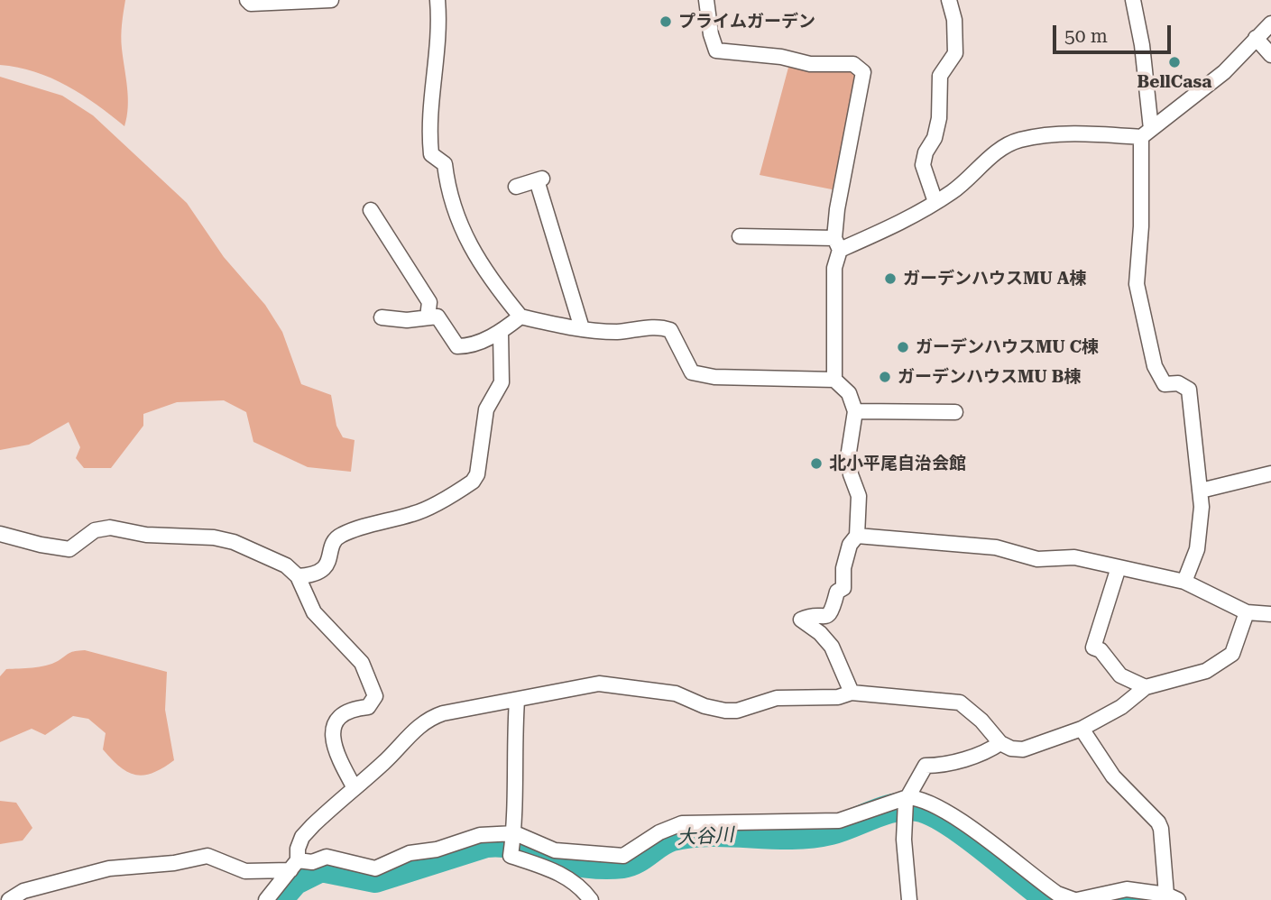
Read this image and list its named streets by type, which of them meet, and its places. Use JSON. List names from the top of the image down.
{
  "water": ["大谷川"],
  "places": [
    "プライムガーデン",
    "BellCasa",
    "ガーデンハウスMU A棟",
    "ガーデンハウスMU C棟",
    "ガーデンハウスMU B棟",
    "北小平尾自治会館"
  ],
  "scale_bar": "50 m"
}
